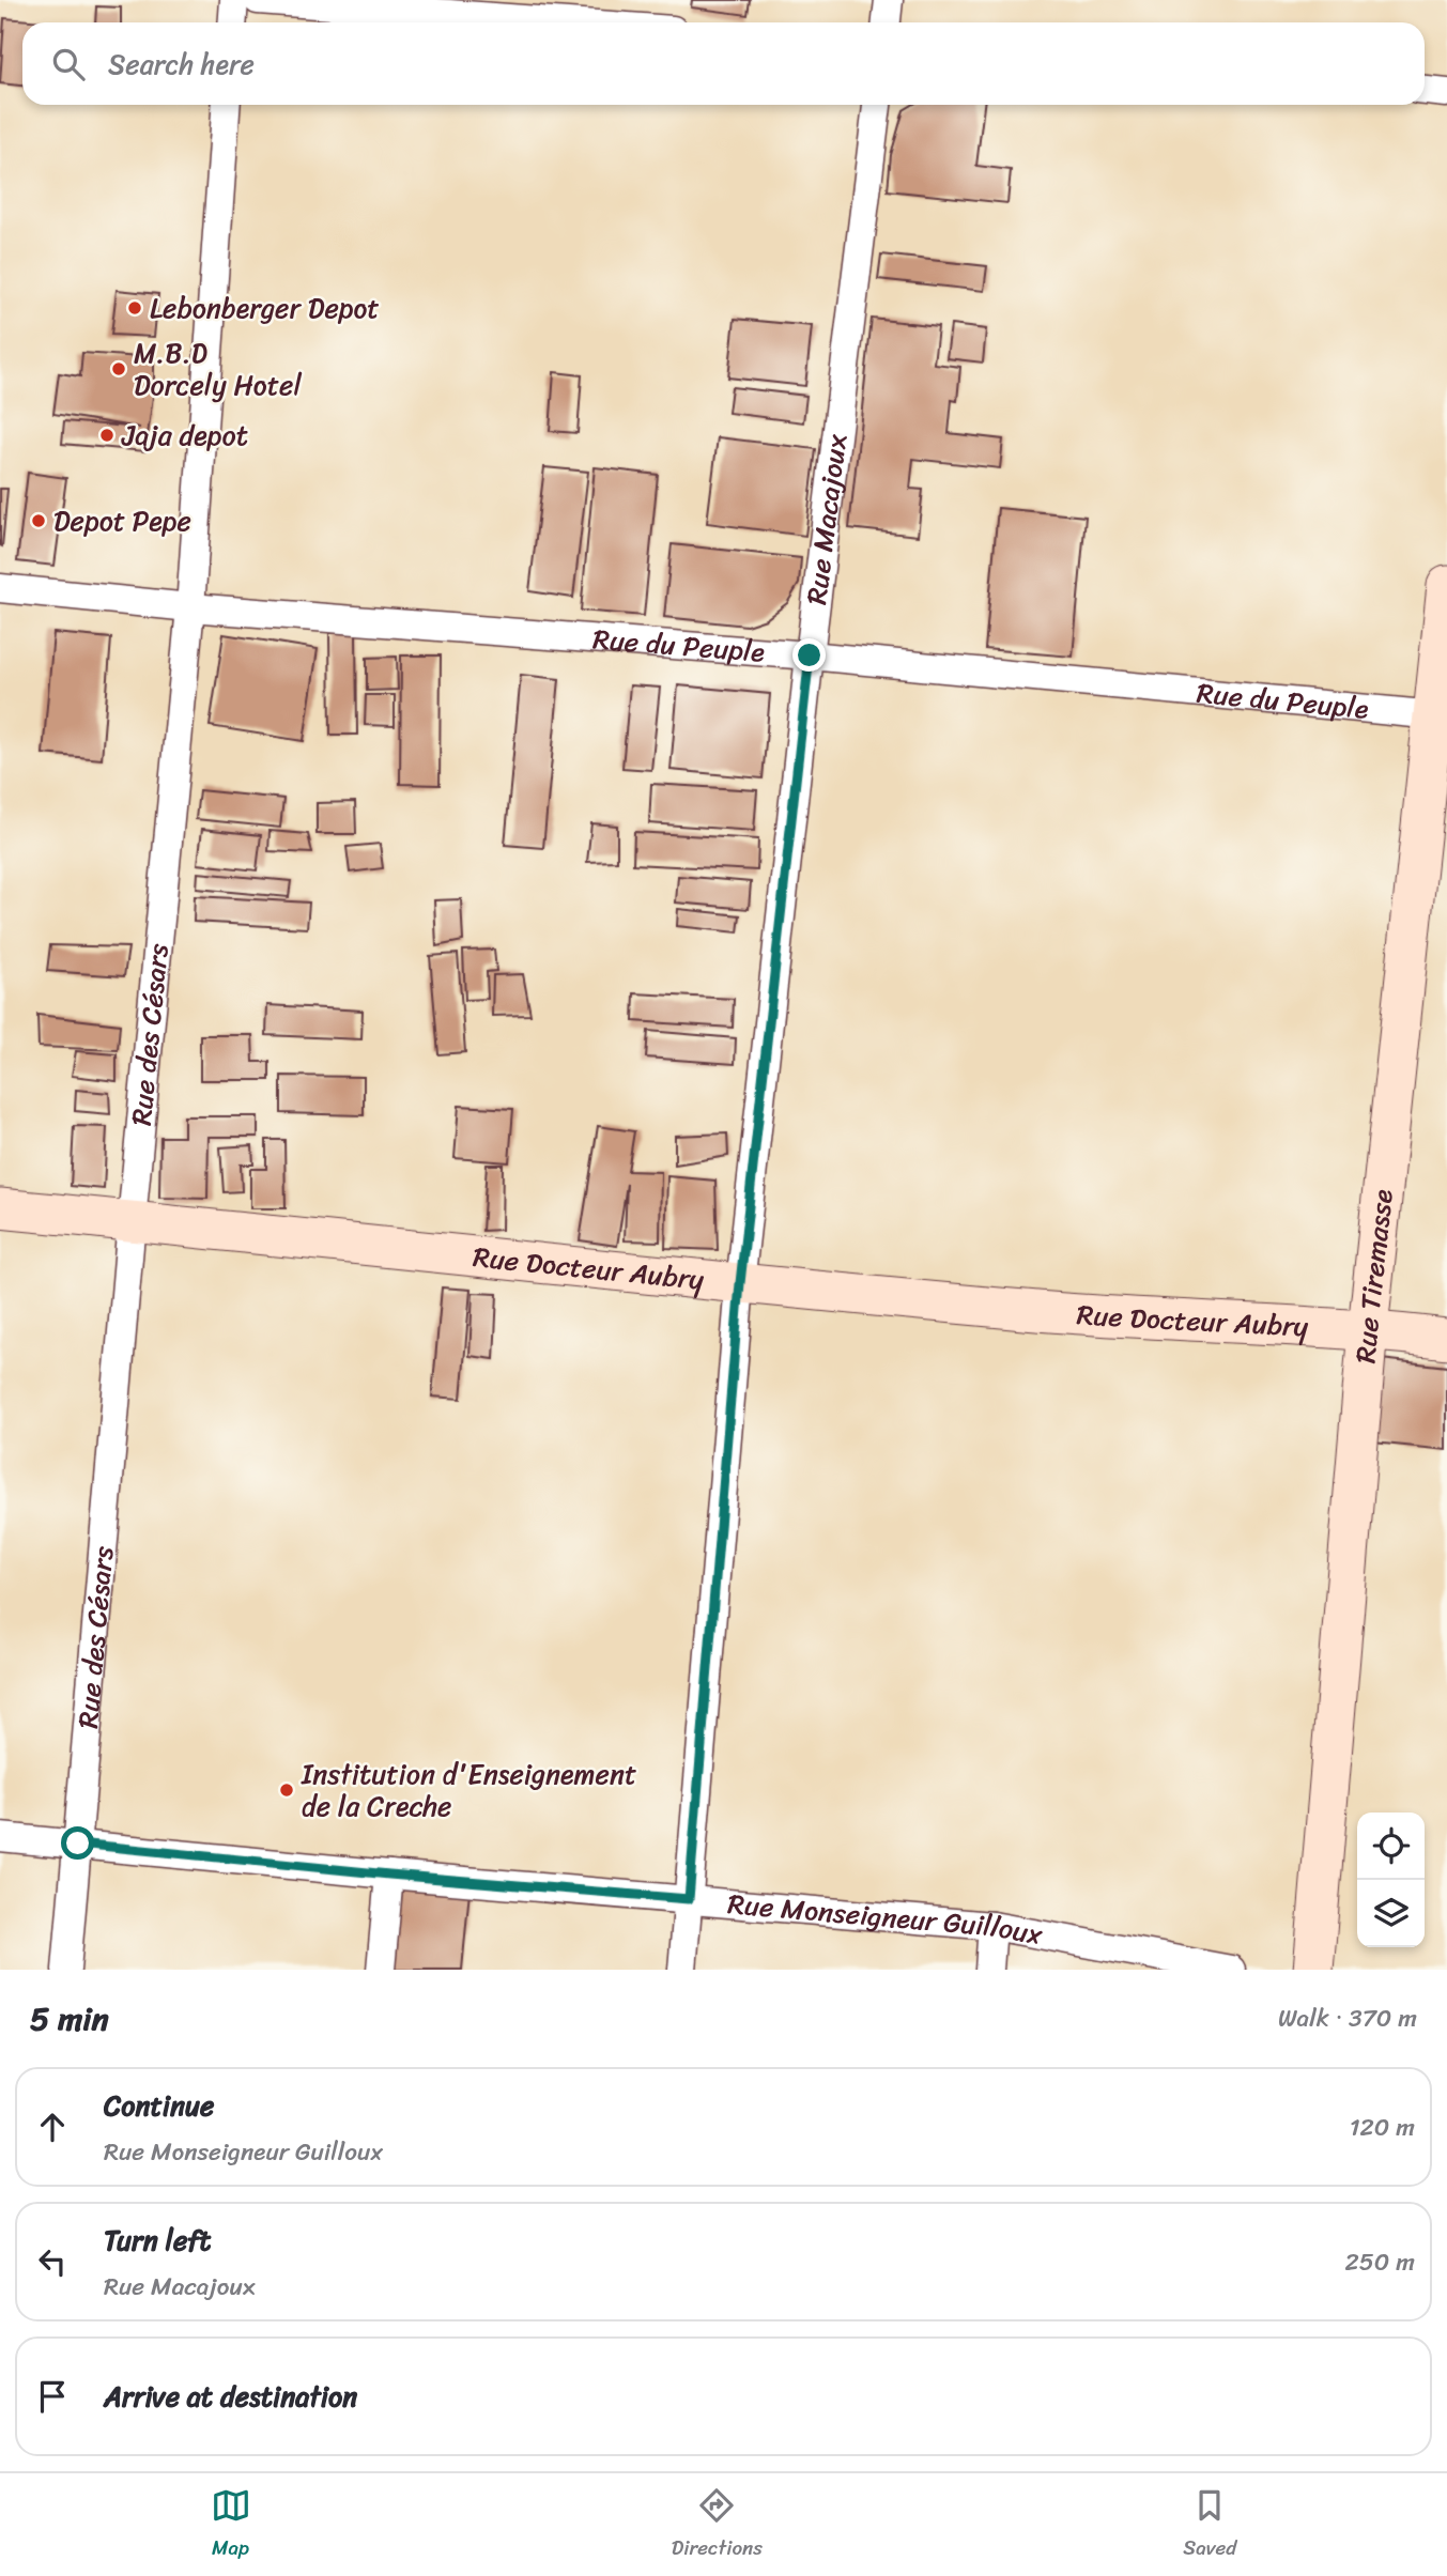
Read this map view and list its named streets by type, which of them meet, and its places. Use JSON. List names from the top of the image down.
{
  "streets": {
    "street": [
      "Rue Macajoux",
      "Rue du Peuple",
      "Rue des Césars",
      "Rue Docteur Aubry",
      "Rue Tiremasse",
      "Rue Monseigneur Guilloux"
    ]
  },
  "crossings": [
    ["Rue Macajoux", "Rue du Peuple"],
    ["Rue Macajoux", "Rue Docteur Aubry"],
    ["Rue Macajoux", "Rue Monseigneur Guilloux"],
    ["Rue du Peuple", "Rue des Césars"],
    ["Rue du Peuple", "Rue Tiremasse"],
    ["Rue des Césars", "Rue Docteur Aubry"],
    ["Rue des Césars", "Rue Monseigneur Guilloux"],
    ["Rue Docteur Aubry", "Rue Tiremasse"]
  ],
  "places": [
    "Lebonberger Depot",
    "M.B.D Dorcely Hotel",
    "Jaja depot",
    "Depot Pepe",
    "Institution d'Enseignement de la Creche"
  ],
  "page": {
    "search": "Search here",
    "heading": ["5 min", "Walk · 370 m"],
    "list": [
      ["Continue", "Rue Monseigneur Guilloux", "120 m"],
      ["Turn left", "Rue Macajoux", "250 m"],
      "Arrive at destination"
    ],
    "nav": ["Map", "Directions", "Saved"]
  }
}
